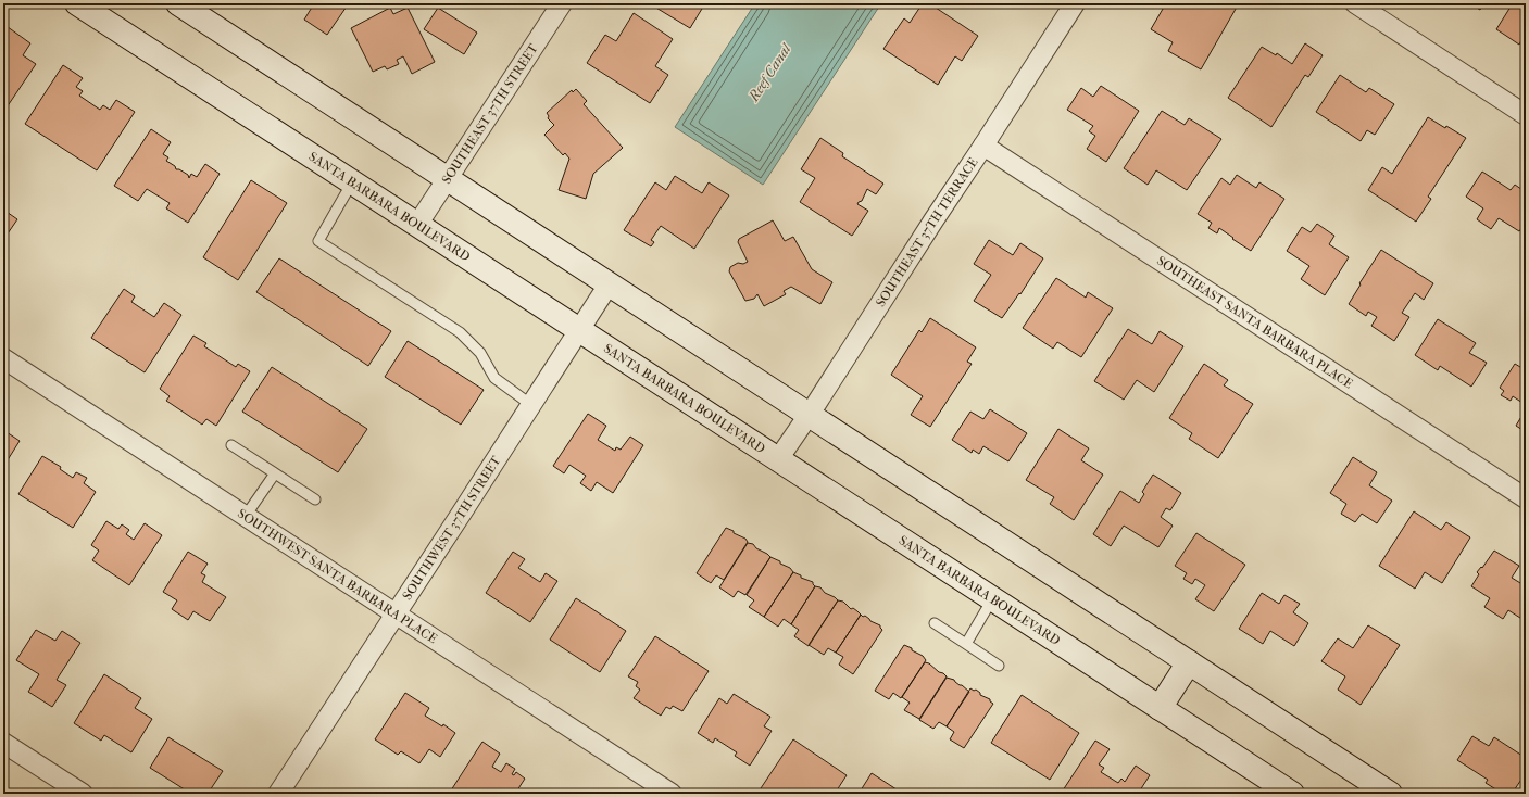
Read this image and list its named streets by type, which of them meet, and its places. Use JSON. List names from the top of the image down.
{
  "streets": {
    "main road": ["SANTA BARBARA BOULEVARD"],
    "street": [
      "SOUTHEAST 37TH STREET",
      "SOUTHEAST 37TH TERRACE",
      "SOUTHEAST SANTA BARBARA PLACE",
      "SOUTHWEST 37TH STREET",
      "SOUTHWEST SANTA BARBARA PLACE"
    ]
  },
  "crossings": [
    ["SOUTHEAST 37TH STREET", "SANTA BARBARA BOULEVARD"],
    ["SANTA BARBARA BOULEVARD", "SOUTHEAST 37TH TERRACE"],
    ["SANTA BARBARA BOULEVARD", "SOUTHWEST 37TH STREET"],
    ["SOUTHEAST 37TH TERRACE", "SOUTHEAST SANTA BARBARA PLACE"],
    ["SOUTHWEST 37TH STREET", "SOUTHWEST SANTA BARBARA PLACE"]
  ],
  "water": ["Reef Canal"]
}
